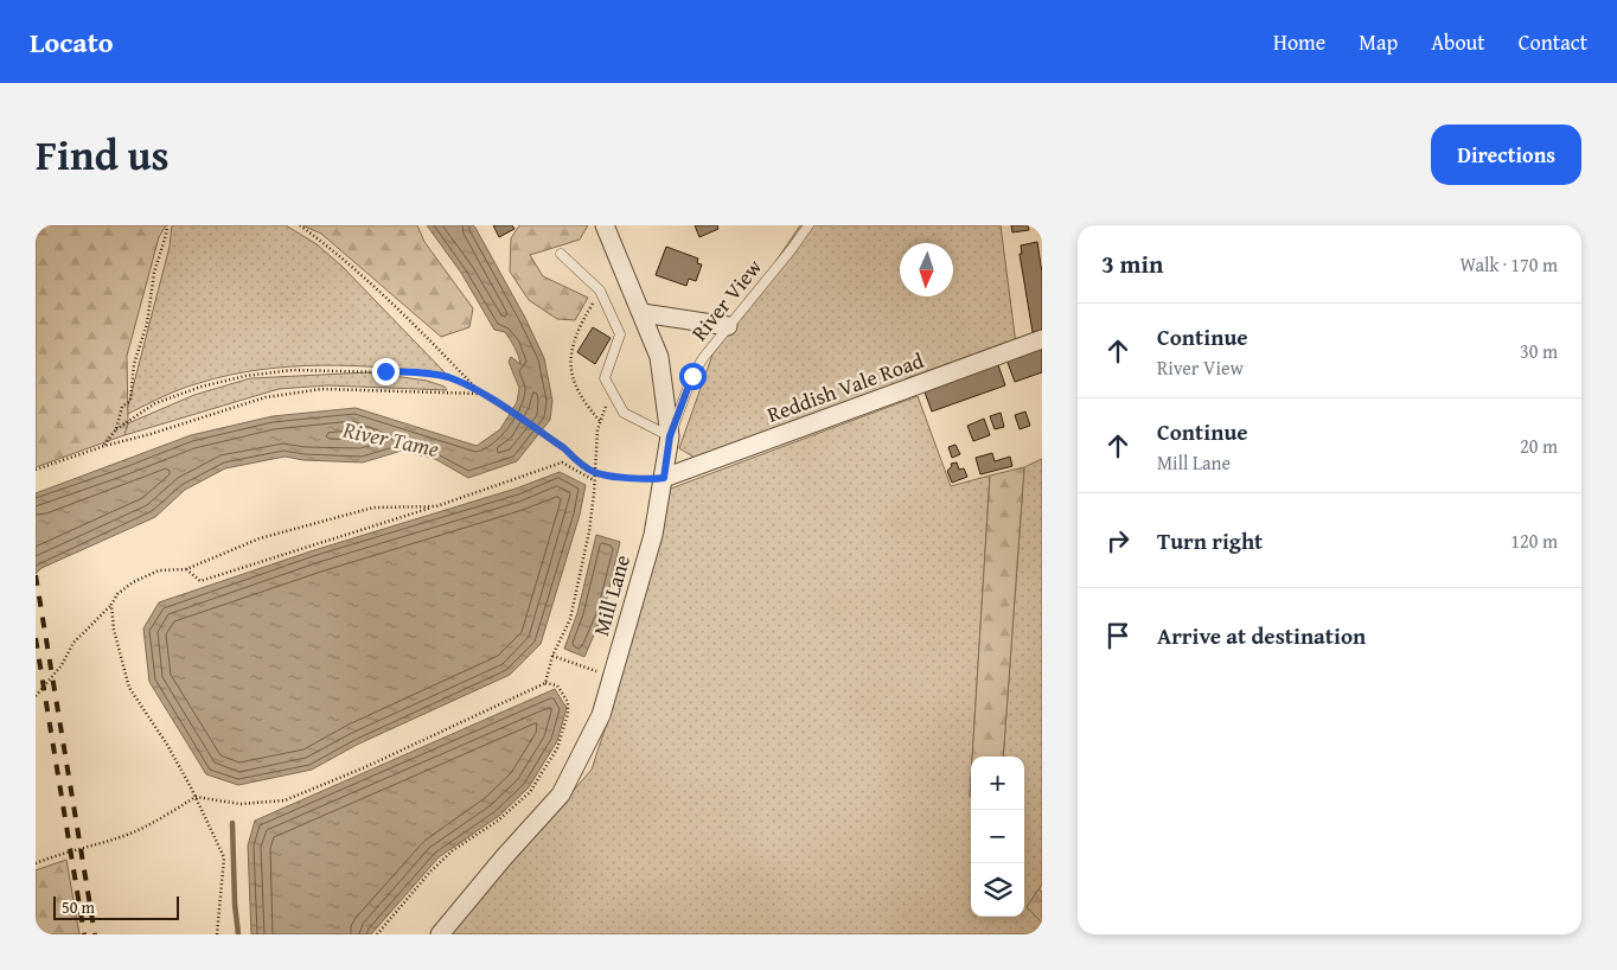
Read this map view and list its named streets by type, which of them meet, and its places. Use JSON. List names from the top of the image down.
{
  "streets": {
    "street": ["Reddish Vale Road", "Mill Lane"],
    "lane": ["River View"]
  },
  "crossings": [
    ["River View", "Mill Lane"],
    ["Reddish Vale Road", "Mill Lane"]
  ],
  "water": ["River Tame"],
  "scale_bar": "50 m",
  "north": "bottom",
  "page": {
    "header": "Locato",
    "nav": [
      "Home",
      "Map",
      "About",
      "Contact"
    ],
    "title": "Find us",
    "buttons": "Directions",
    "heading": ["3 min", "Walk · 170 m"],
    "list": [
      ["Continue", "River View", "30 m"],
      ["Continue", "Mill Lane", "20 m"],
      ["Turn right", "120 m"],
      "Arrive at destination"
    ],
    "map_buttons": ["+", "−"],
    "scale": "50 m"
  }
}
